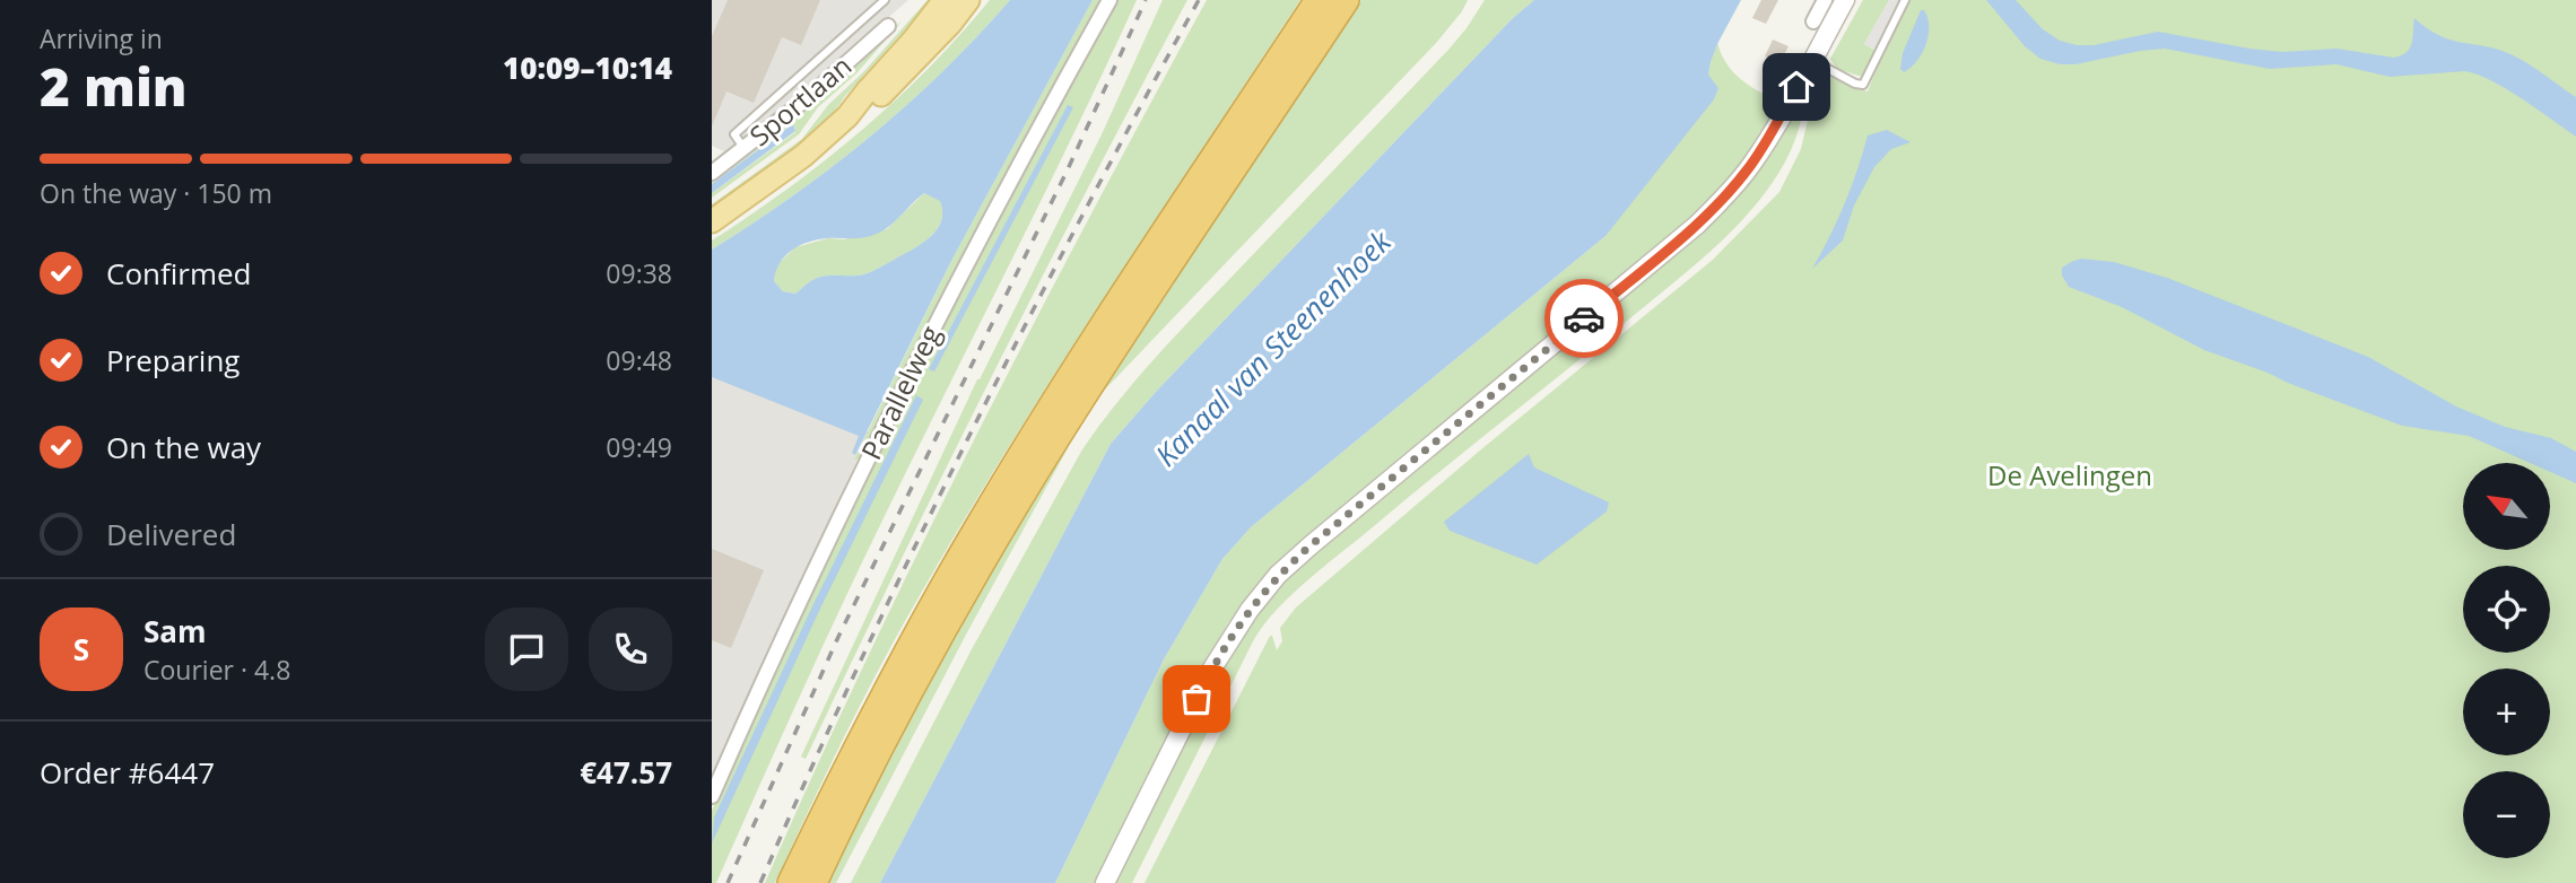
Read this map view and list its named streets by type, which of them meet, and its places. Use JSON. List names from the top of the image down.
{
  "streets": {
    "street": ["Sportlaan", "Parallelweg"]
  },
  "water": ["Kanaal van Steenenhoek"],
  "parks": ["De Avelingen"],
  "north": "top left",
  "page": {
    "heading": ["2 min", "Arriving in", "10:09–10:14"],
    "panel": [
      "Sam",
      "Courier · 4.8",
      "Order #6447",
      "€47.57"
    ],
    "bar": "On the way · 150 m",
    "list": [
      ["Confirmed", "09:38"],
      ["Preparing", "09:48"],
      ["On the way", "09:49"],
      "Delivered"
    ],
    "map_buttons": ["+", "−"],
    "round": "S"
  }
}
